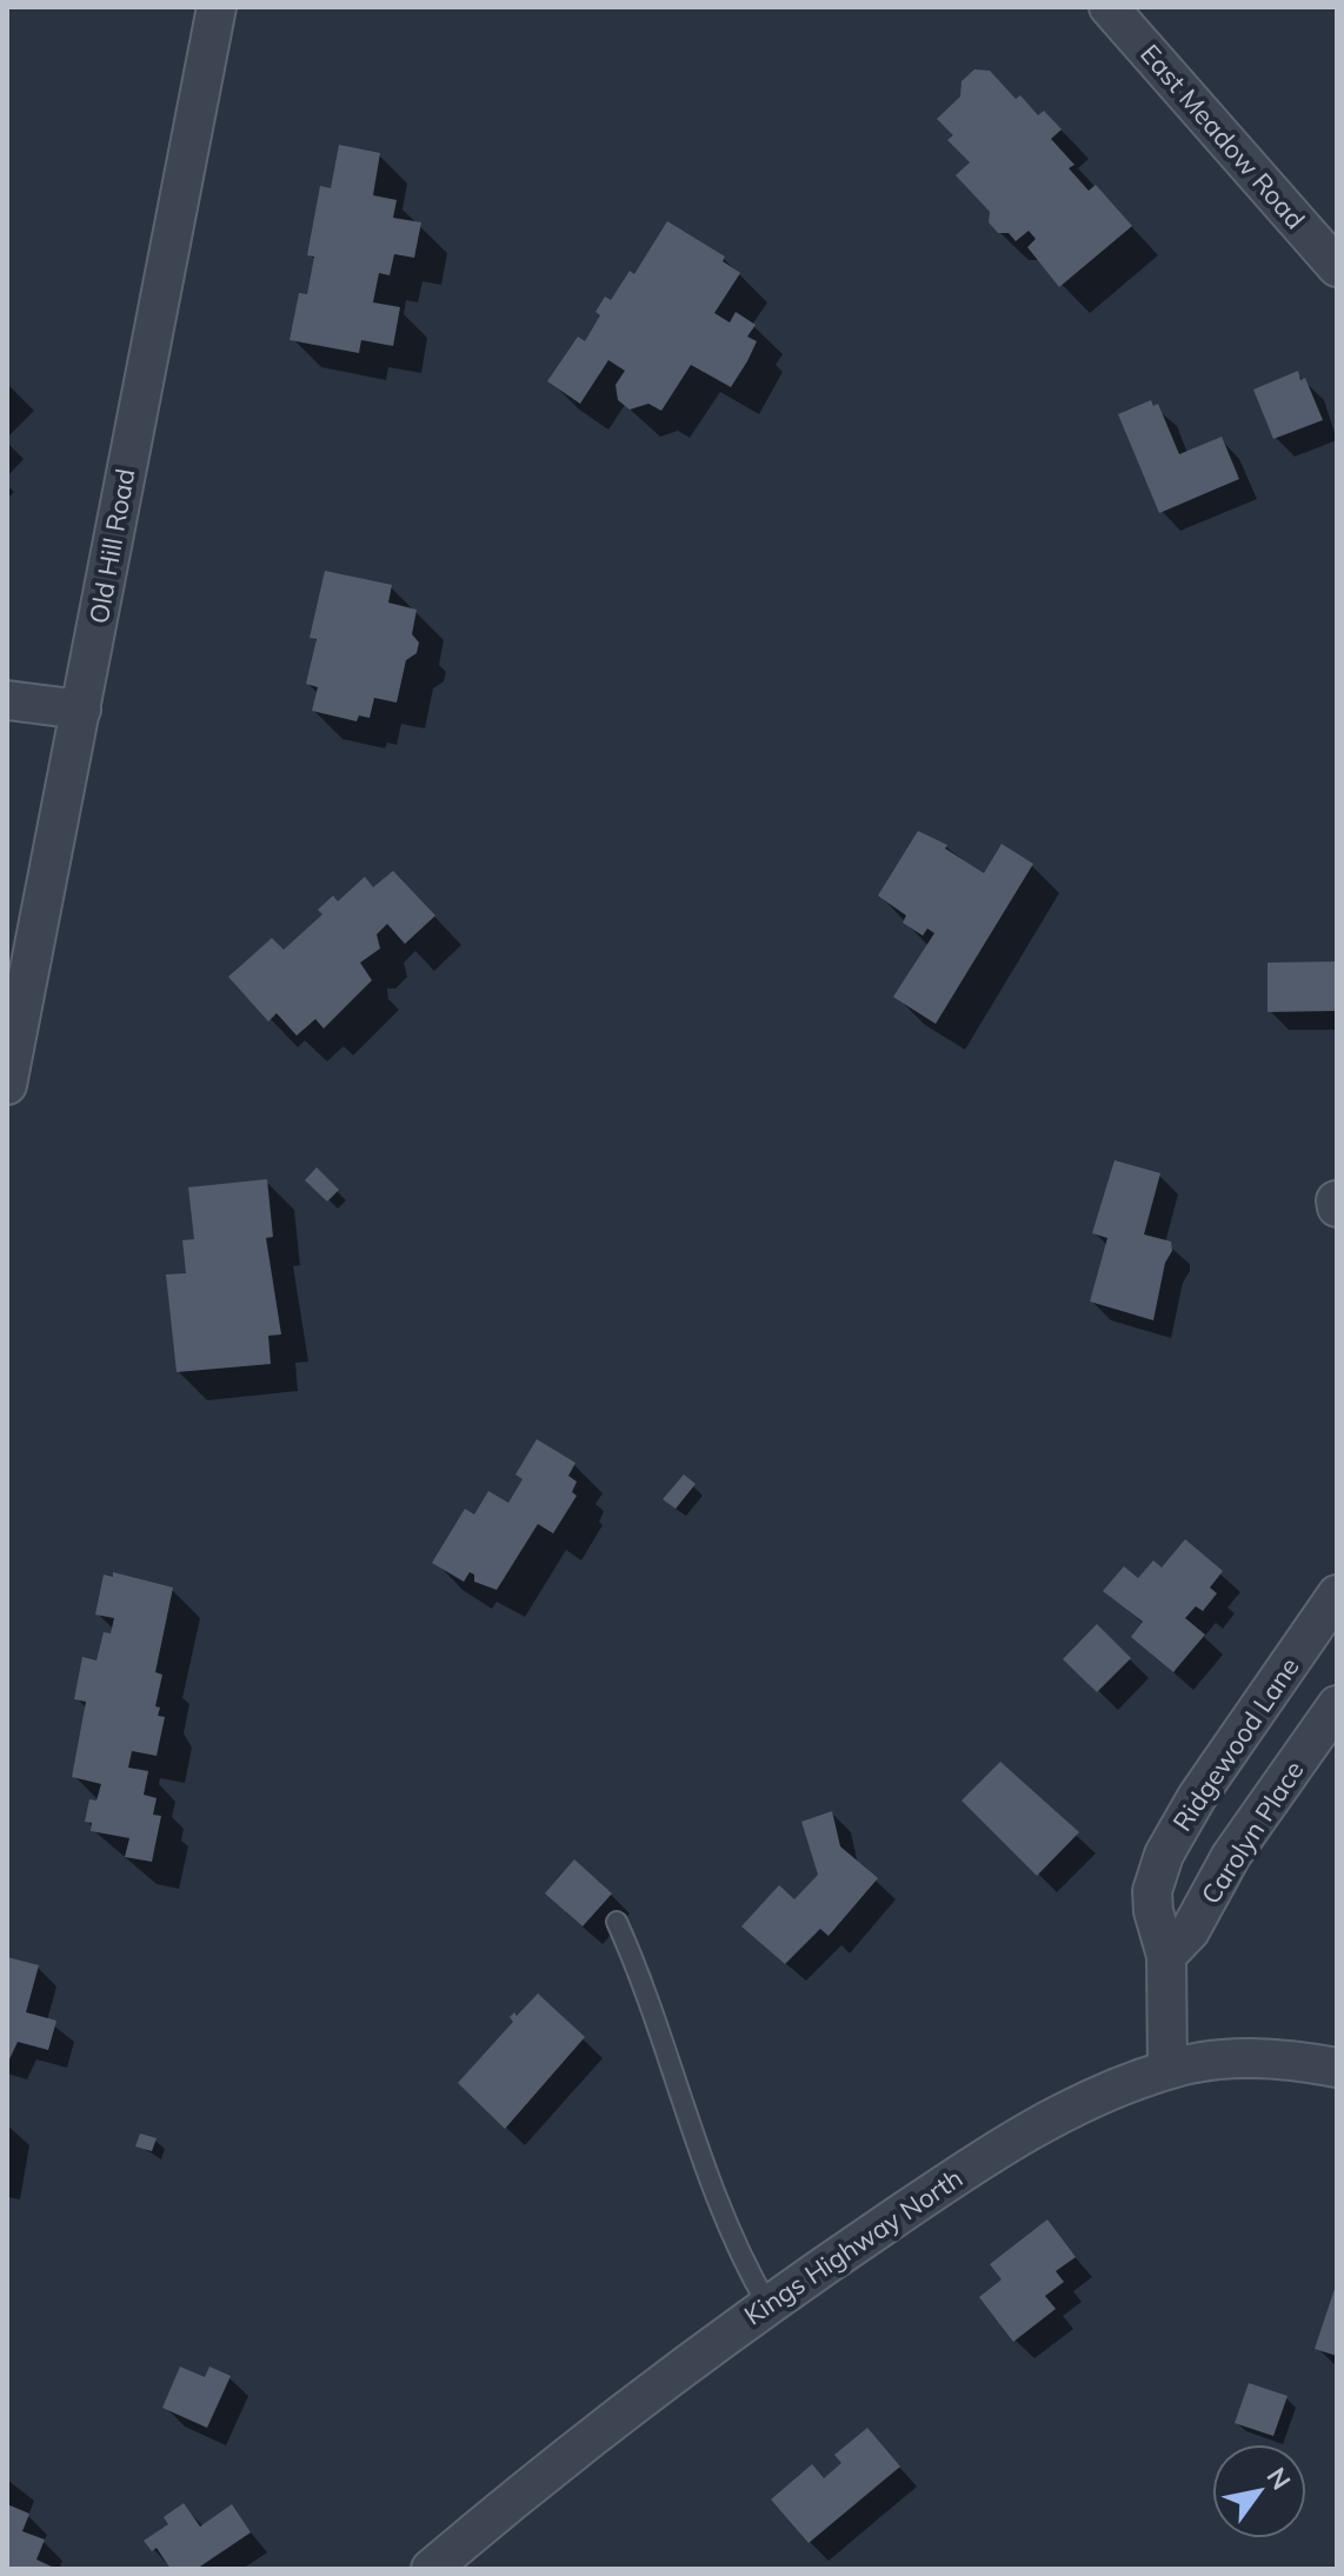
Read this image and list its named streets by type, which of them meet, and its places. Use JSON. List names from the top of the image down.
{
  "streets": {
    "street": [
      "East Meadow Road",
      "Old Hill Road",
      "Ridgewood Lane",
      "Carolyn Place",
      "Kings Highway North"
    ]
  },
  "crossings": [
    ["Ridgewood Lane", "Carolyn Place"],
    ["Ridgewood Lane", "Kings Highway North"]
  ],
  "north": "top right"
}
